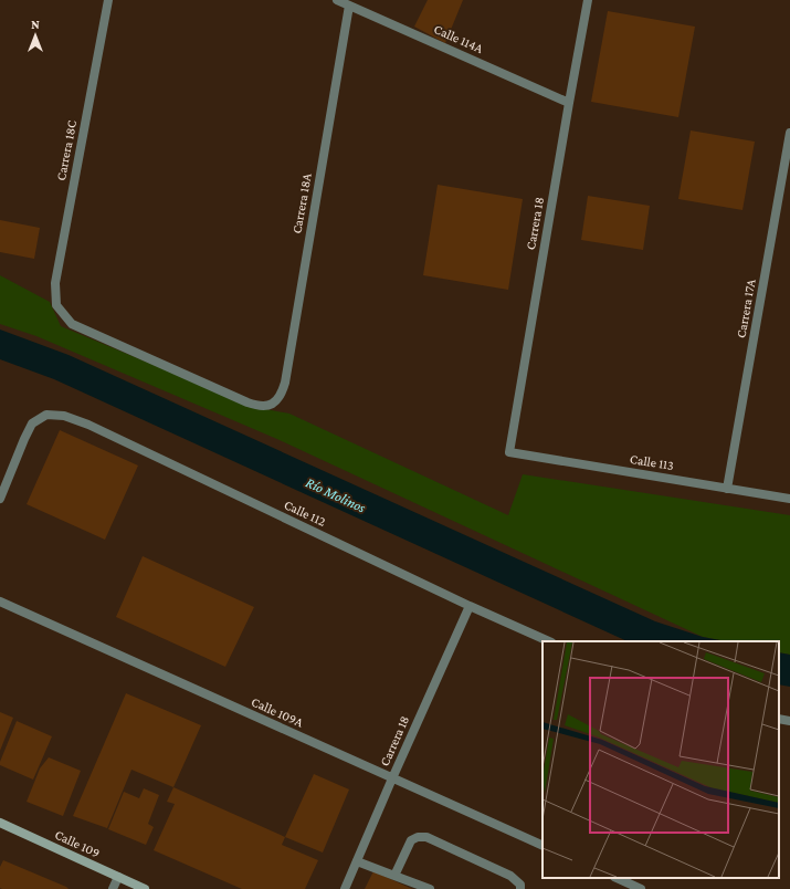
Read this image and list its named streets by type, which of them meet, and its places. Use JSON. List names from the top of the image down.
{
  "streets": {
    "street": [
      "Calle 114A",
      "Carrera 18C",
      "Carrera 18A",
      "Carrera 18",
      "Carrera 17A",
      "Calle 113",
      "Calle 112",
      "Calle 109A",
      "Calle 109"
    ]
  },
  "crossings": [
    ["Calle 114A", "Carrera 18A"],
    ["Calle 114A", "Carrera 18"],
    ["Carrera 18C", "Carrera 18A"],
    ["Carrera 18", "Calle 113"],
    ["Carrera 18", "Calle 112"],
    ["Carrera 18", "Calle 109A"],
    ["Carrera 17A", "Calle 113"]
  ],
  "water": ["Río Molinos"],
  "north": "top"
}
